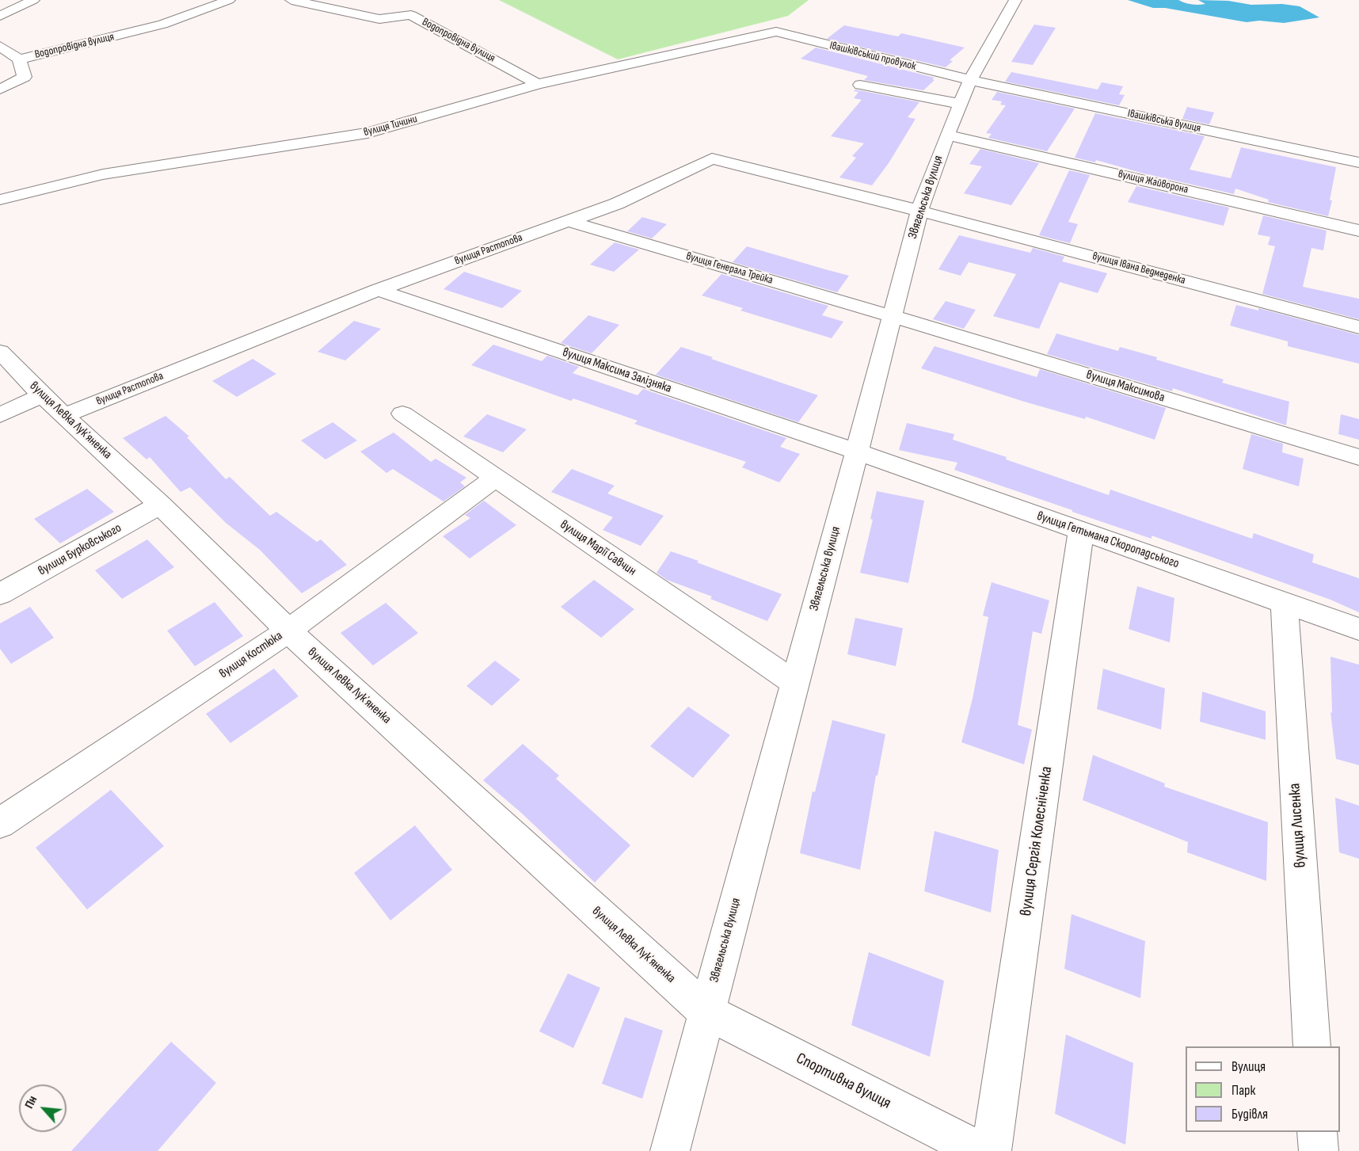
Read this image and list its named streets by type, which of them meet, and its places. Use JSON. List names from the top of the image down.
{
  "streets": {
    "street": [
      "Водопровідна вулиця",
      "Івашківський провулок",
      "Івашківська вулиця",
      "вулиця Тичини",
      "вулиця Жайворона",
      "Звягельська вулиця",
      "вулиця Растопова",
      "вулиця Генерала Трейка",
      "вулиця Івана Ведмеденка",
      "вулиця Максима Залізняка",
      "вулиця Максимова",
      "вулиця Левка Лукʼяненка",
      "вулиця Гетьмана Скоропадського",
      "вулиця Марії Савчин",
      "вулиця Бурковського",
      "вулиця Костюка",
      "вулиця Лисенка",
      "вулиця Сергія Колесніченка",
      "Спортивна вулиця"
    ]
  },
  "crossings": [
    ["Водопровідна вулиця", "вулиця Тичини"],
    ["Івашківський провулок", "Івашківська вулиця"],
    ["Івашківський провулок", "вулиця Тичини"],
    ["Івашківський провулок", "Звягельська вулиця"],
    ["Івашківська вулиця", "Звягельська вулиця"],
    ["вулиця Жайворона", "Звягельська вулиця"],
    ["Звягельська вулиця", "вулиця Растопова"],
    ["Звягельська вулиця", "вулиця Генерала Трейка"],
    ["Звягельська вулиця", "вулиця Івана Ведмеденка"],
    ["Звягельська вулиця", "вулиця Максима Залізняка"],
    ["Звягельська вулиця", "вулиця Максимова"],
    ["Звягельська вулиця", "вулиця Левка Лукʼяненка"],
    ["Звягельська вулиця", "вулиця Гетьмана Скоропадського"],
    ["Звягельська вулиця", "вулиця Марії Савчин"],
    ["Звягельська вулиця", "Спортивна вулиця"],
    ["вулиця Растопова", "вулиця Генерала Трейка"],
    ["вулиця Растопова", "вулиця Івана Ведмеденка"],
    ["вулиця Растопова", "вулиця Максима Залізняка"],
    ["вулиця Растопова", "вулиця Левка Лукʼяненка"],
    ["вулиця Генерала Трейка", "вулиця Максимова"],
    ["вулиця Максима Залізняка", "вулиця Гетьмана Скоропадського"],
    ["вулиця Левка Лукʼяненка", "вулиця Бурковського"],
    ["вулиця Левка Лукʼяненка", "вулиця Костюка"],
    ["вулиця Левка Лукʼяненка", "Спортивна вулиця"],
    ["вулиця Гетьмана Скоропадського", "вулиця Лисенка"],
    ["вулиця Гетьмана Скоропадського", "вулиця Сергія Колесніченка"],
    ["вулиця Марії Савчин", "вулиця Костюка"]
  ],
  "legend": ["Вулиця", "Парк", "Будівля"],
  "north": "top left"
}
